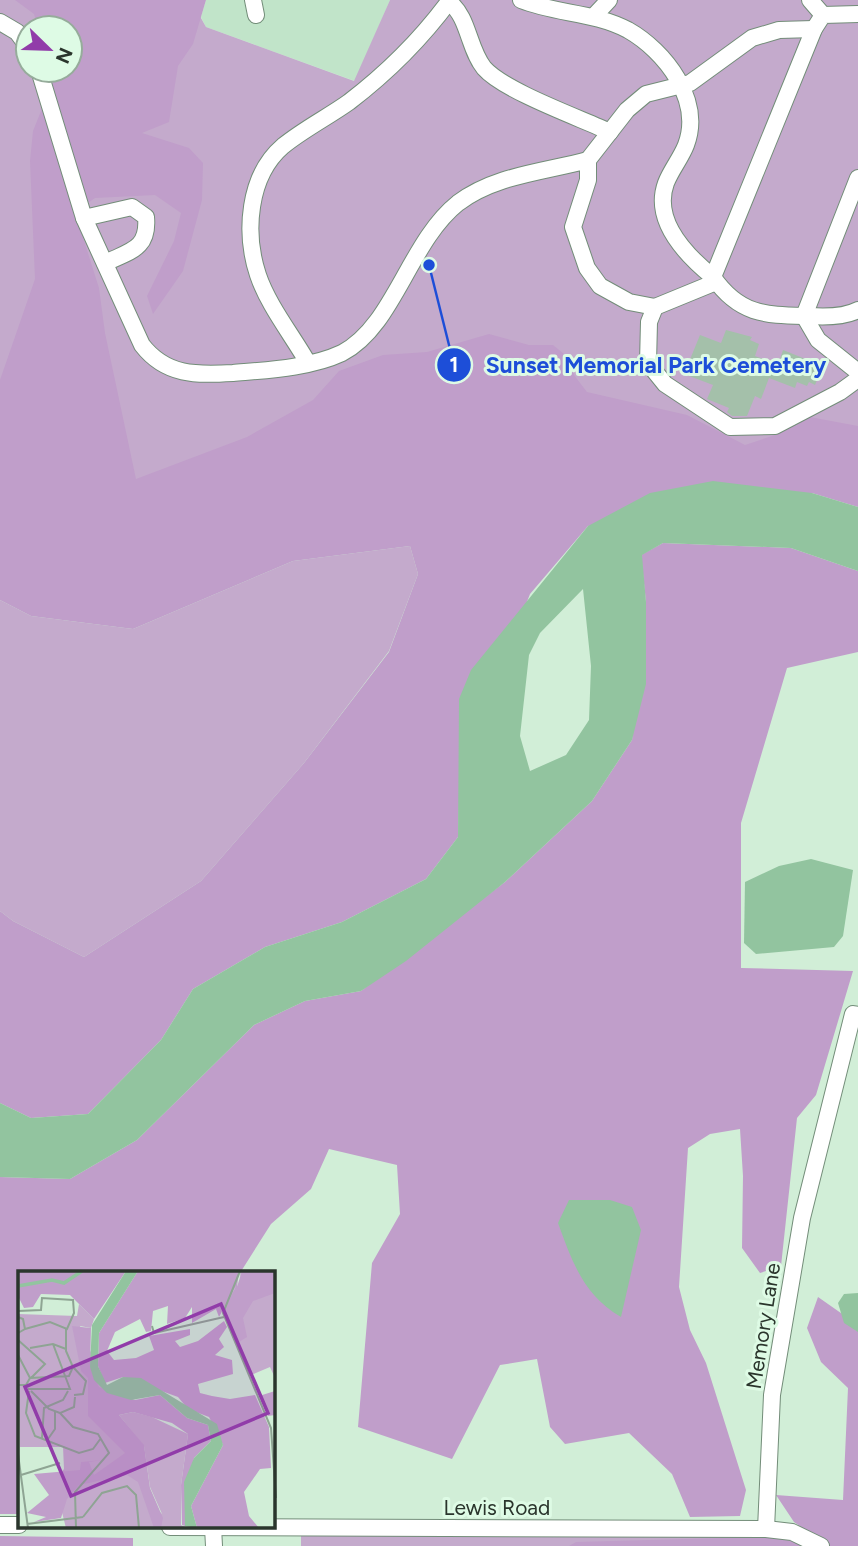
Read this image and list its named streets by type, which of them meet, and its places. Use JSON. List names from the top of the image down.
{
  "streets": {
    "street": ["Memory Lane", "Lewis Road"]
  },
  "crossings": [
    ["Memory Lane", "Lewis Road"]
  ],
  "places": ["Sunset Memorial Park Cemetery"],
  "north": "bottom right"
}
